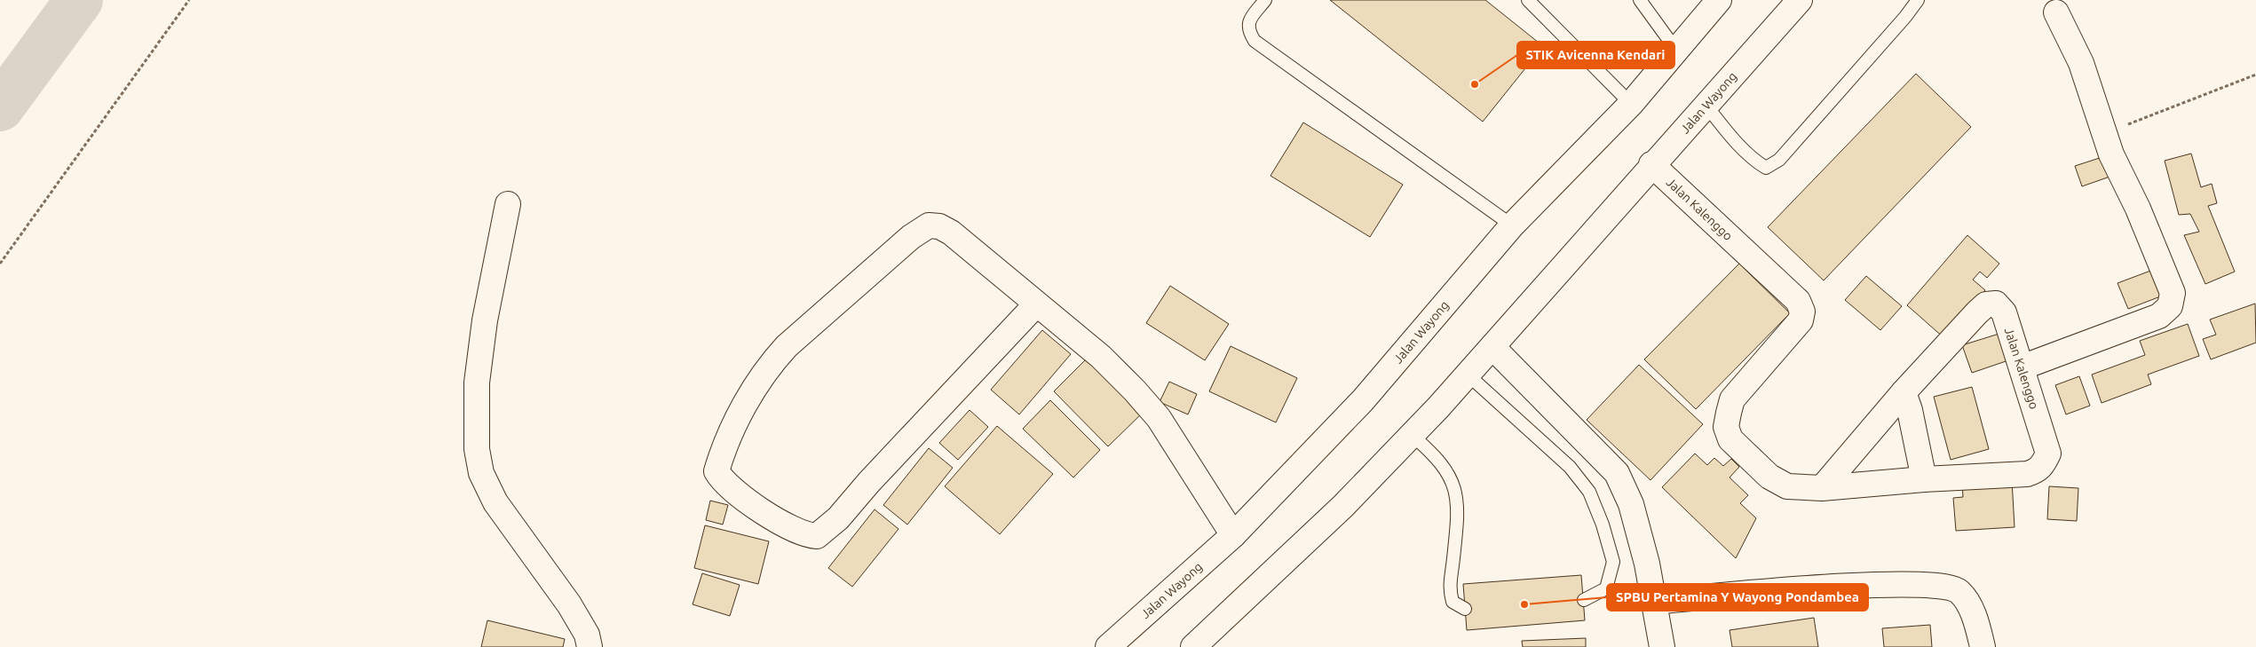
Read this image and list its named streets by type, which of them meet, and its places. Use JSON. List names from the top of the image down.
{
  "streets": {
    "street": ["Jalan Wayong", "Jalan Kalenggo"]
  },
  "crossings": [
    ["Jalan Wayong", "Jalan Kalenggo"]
  ],
  "places": ["STIK Avicenna Kendari", "SPBU Pertamina Y Wayong Pondambea"]
}
